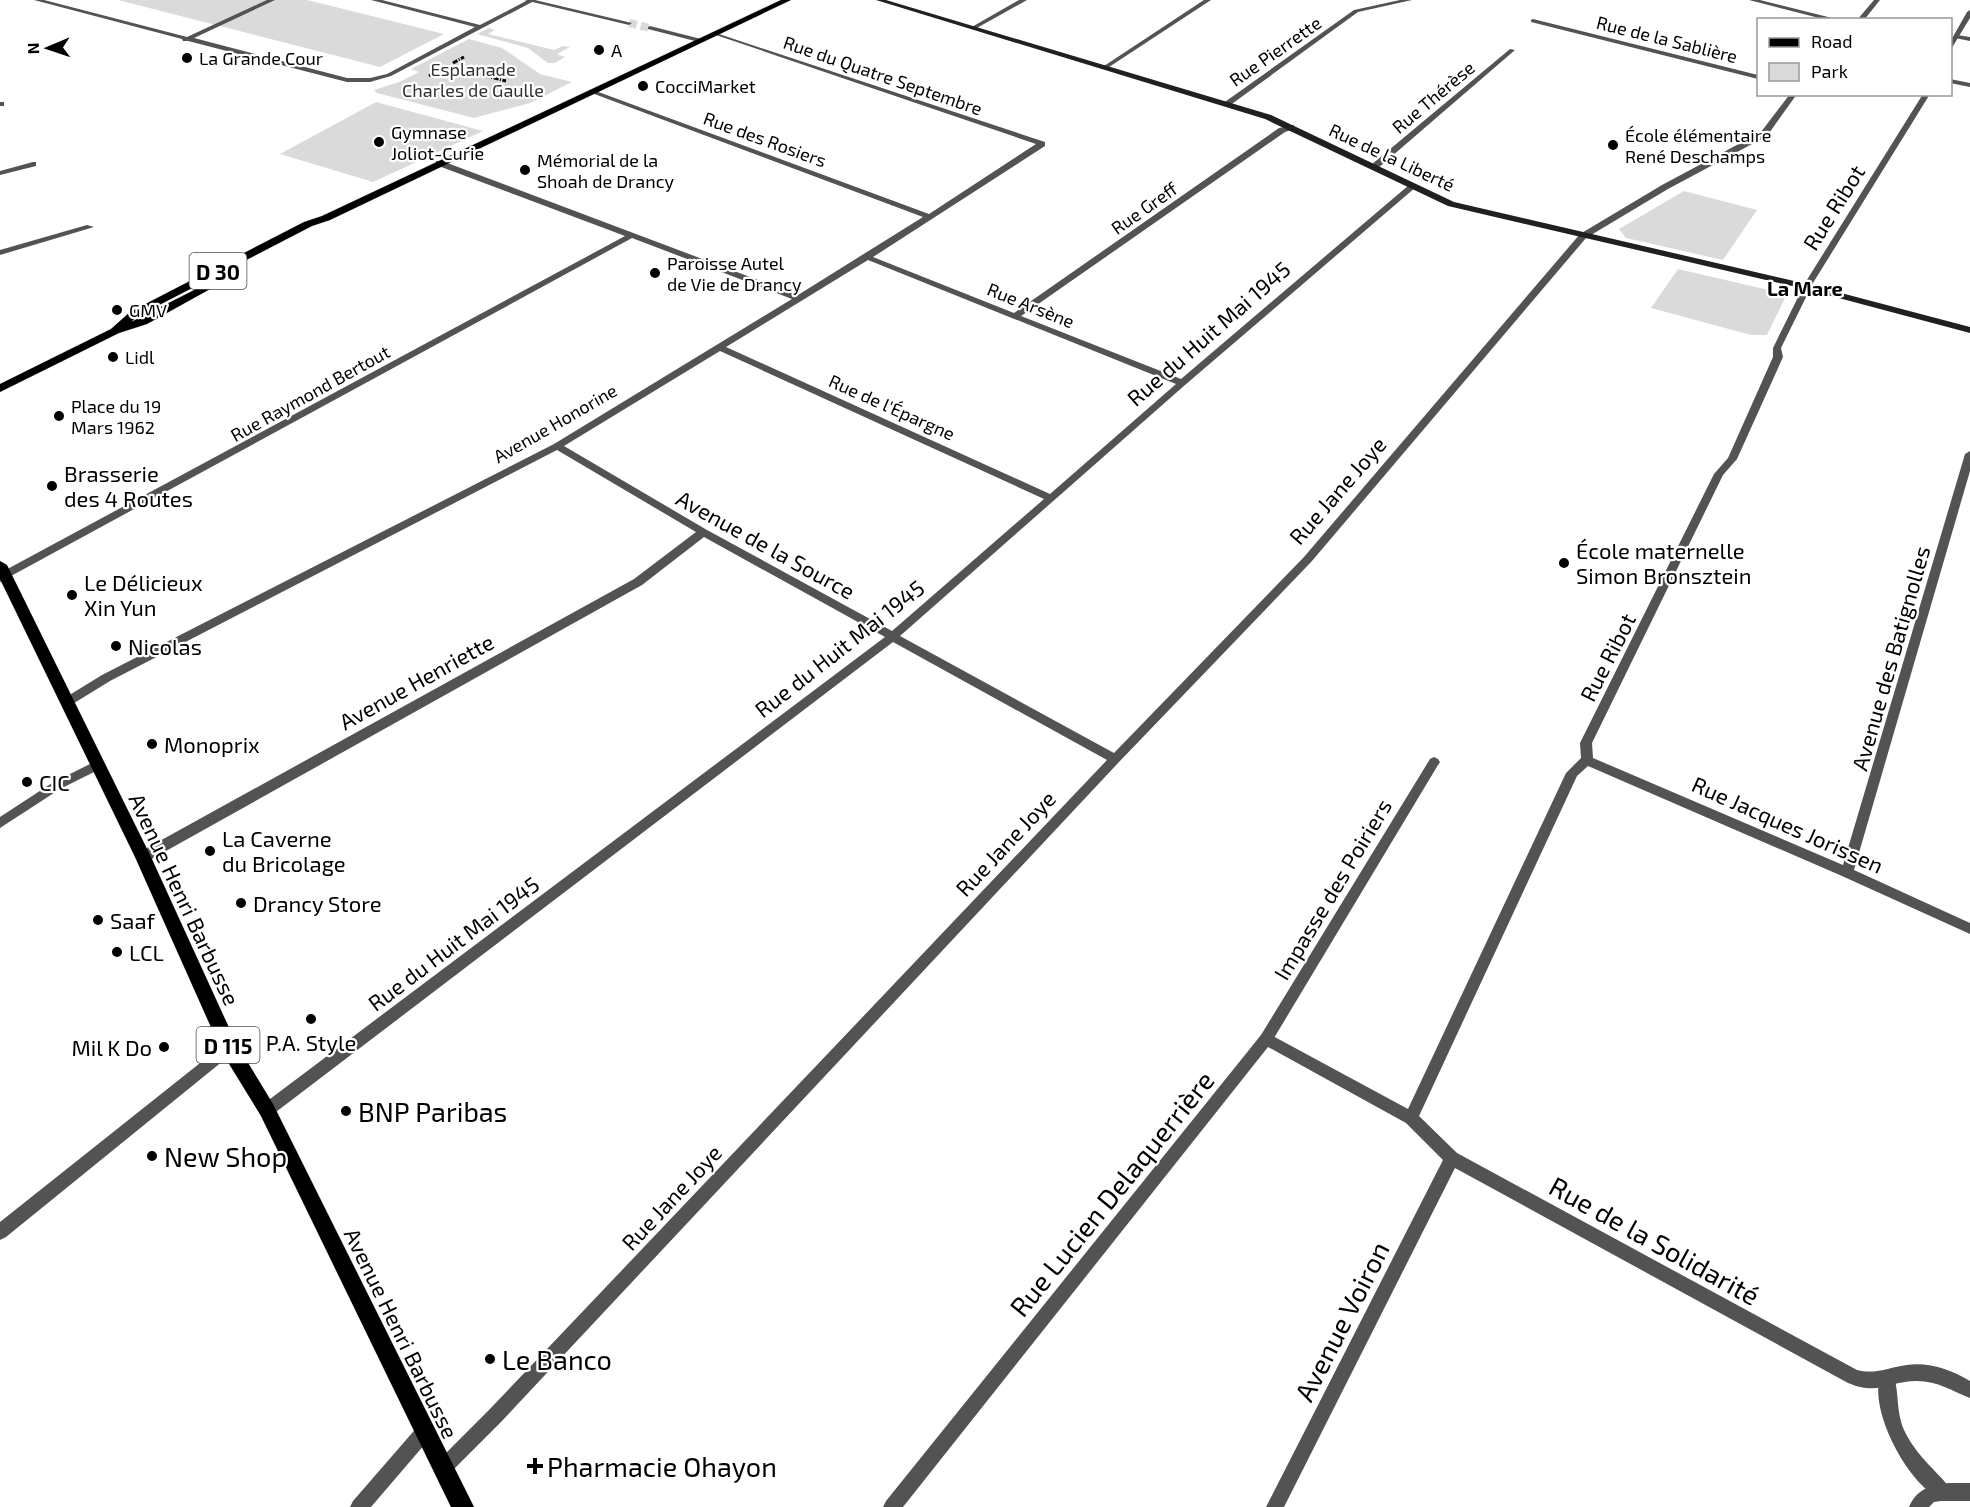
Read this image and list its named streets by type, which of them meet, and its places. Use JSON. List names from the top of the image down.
{
  "streets": {
    "main road": ["Avenue Henri Barbusse", "D 115"],
    "street": [
      "Rue de la Sablière",
      "Rue Pierrette",
      "Rue du Quatre Septembre",
      "Rue Thérèse",
      "Rue des Rosiers",
      "Rue de la Liberté",
      "Rue Ribot",
      "Rue Greff",
      "Rue Arsène",
      "Rue du Huit Mai 1945",
      "Rue Raymond Bertout",
      "Rue de l'Épargne",
      "Avenue Honorine",
      "Rue Jane Joye",
      "Avenue de la Source",
      "Avenue des Batignolles",
      "Avenue Henriette",
      "Rue Jacques Jorissen",
      "Impasse des Poiriers",
      "Rue Lucien Delaquerrière",
      "Rue de la Solidarité",
      "Avenue Voiron"
    ]
  },
  "crossings": [
    ["Rue Pierrette", "Rue de la Liberté"],
    ["Rue du Quatre Septembre", "Avenue Honorine"],
    ["Rue Thérèse", "Rue de la Liberté"],
    ["Rue des Rosiers", "Avenue Honorine"],
    ["Rue de la Liberté", "Rue Ribot"],
    ["Rue de la Liberté", "Rue Greff"],
    ["Rue de la Liberté", "Rue du Huit Mai 1945"],
    ["Rue de la Liberté", "Rue Jane Joye"],
    ["Rue Ribot", "Rue Jacques Jorissen"],
    ["Rue Greff", "Rue Arsène"],
    ["Rue Arsène", "Rue du Huit Mai 1945"],
    ["Rue Arsène", "Avenue Honorine"],
    ["Rue du Huit Mai 1945", "Rue de l'Épargne"],
    ["Rue du Huit Mai 1945", "Avenue de la Source"],
    ["Rue du Huit Mai 1945", "Avenue Henri Barbusse"],
    ["Rue Raymond Bertout", "Avenue Henri Barbusse"],
    ["Rue de l'Épargne", "Avenue Honorine"],
    ["Avenue Honorine", "Avenue de la Source"],
    ["Avenue Honorine", "Avenue Henri Barbusse"],
    ["Rue Jane Joye", "Avenue de la Source"],
    ["Rue Jane Joye", "Avenue Henri Barbusse"],
    ["Avenue de la Source", "Avenue Henriette"],
    ["Avenue des Batignolles", "Rue Jacques Jorissen"],
    ["Avenue Henriette", "Avenue Henri Barbusse"],
    ["Impasse des Poiriers", "Rue Lucien Delaquerrière"],
    ["Rue de la Solidarité", "Avenue Voiron"]
  ],
  "districts": ["La Mare"],
  "parks": ["Esplanade Charles de Gaulle"],
  "places": {
    "other": [
      "A",
      "La Grande Cour",
      "CocciMarket",
      "Gymnase Joliot-Curie",
      "École élémentaire René Deschamps",
      "Mémorial de la Shoah de Drancy",
      "Paroisse Autel de Vie de Drancy",
      "GMV",
      "Lidl",
      "Place du 19 Mars 1962",
      "Brasserie des 4 Routes",
      "École maternelle Simon Bronsztein",
      "Le Délicieux Xin Yun",
      "Nicolas",
      "Monoprix",
      "CIC",
      "La Caverne du Bricolage",
      "Drancy Store",
      "Saaf",
      "LCL",
      "P.A. Style",
      "Mil K Do",
      "BNP Paribas",
      "New Shop",
      "Le Banco"
    ],
    "health": ["Pharmacie Ohayon"]
  },
  "legend": ["Road", "Park"],
  "north": "left"
}
